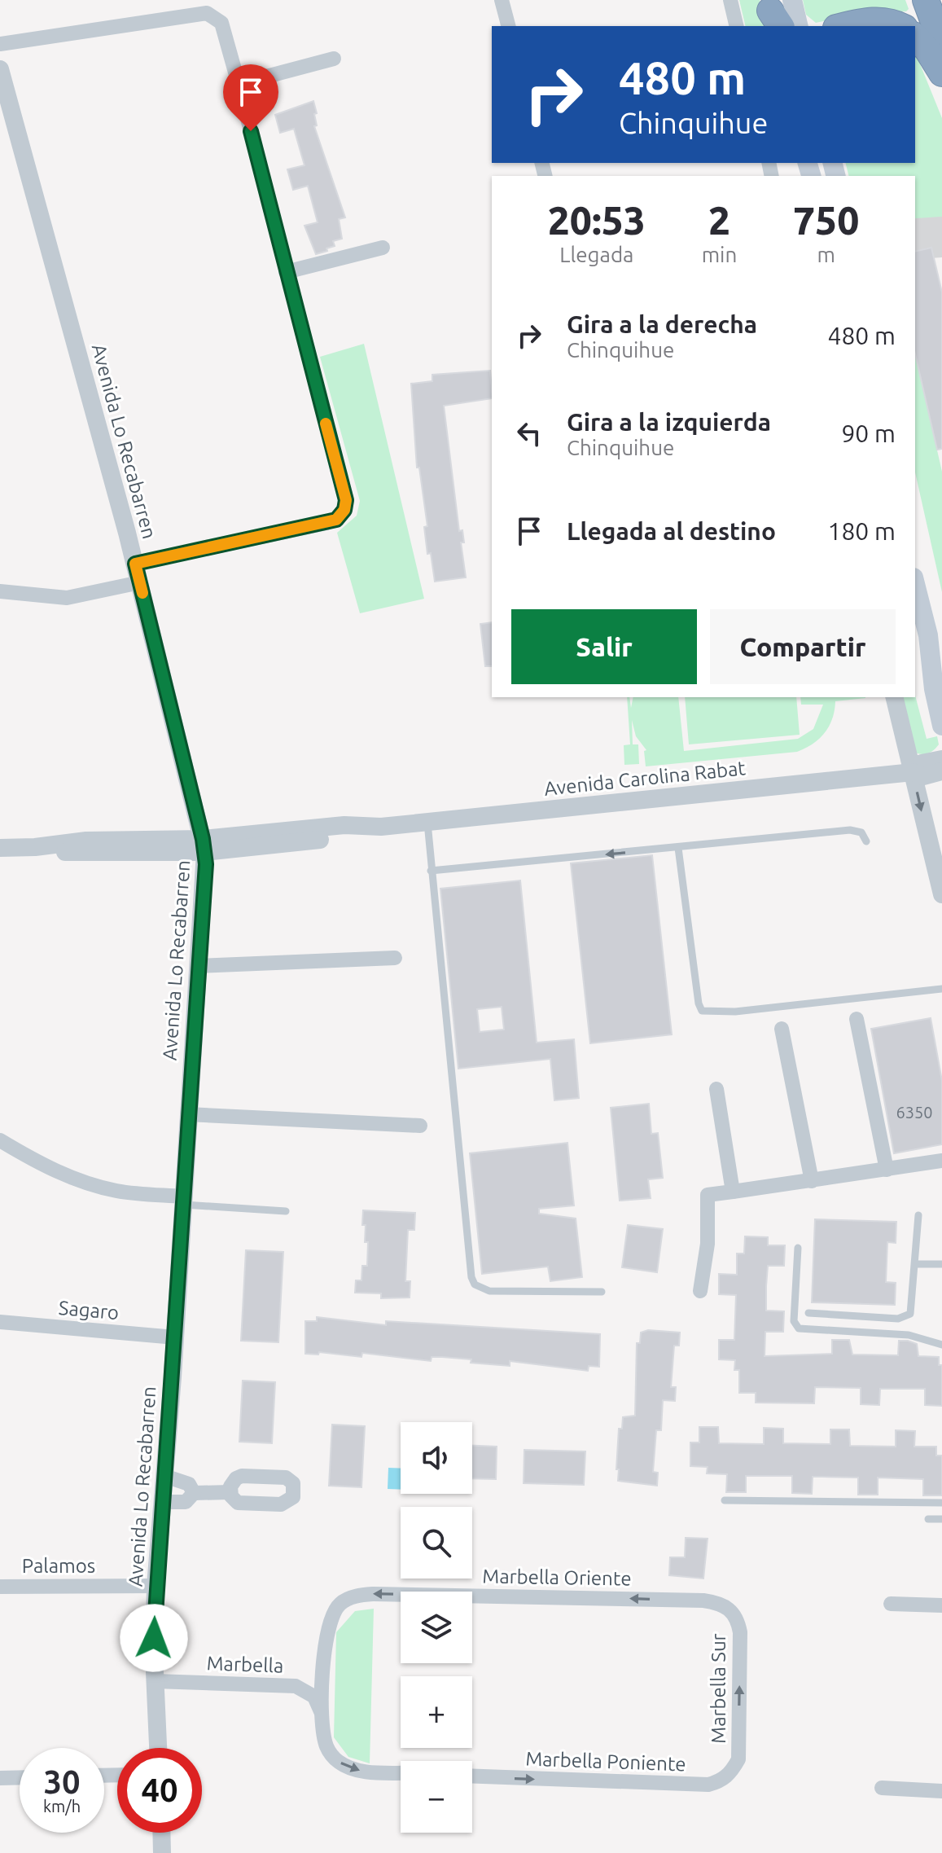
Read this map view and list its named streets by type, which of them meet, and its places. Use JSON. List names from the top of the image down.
{
  "streets": {
    "street": [
      "Avenida Lo Recabarren",
      "Avenida Carolina Rabat",
      "Sagaro",
      "Palamos",
      "Marbella Oriente",
      "Marbella",
      "Marbella Sur",
      "Marbella Poniente"
    ]
  },
  "crossings": [
    ["Avenida Lo Recabarren", "Avenida Carolina Rabat"],
    ["Avenida Lo Recabarren", "Sagaro"],
    ["Avenida Lo Recabarren", "Palamos"],
    ["Avenida Lo Recabarren", "Marbella"],
    ["Marbella Oriente", "Marbella"],
    ["Marbella Oriente", "Marbella Sur"],
    ["Marbella Sur", "Marbella Poniente"]
  ],
  "one_way": ["Marbella Oriente", "Marbella Sur", "Marbella Poniente"],
  "house_numbers": ["6350"],
  "page": {
    "turn": ["480 m", "Chinquihue"],
    "eta": [
      "20:53",
      "Llegada",
      "2",
      "min",
      "750",
      "m"
    ],
    "list": [
      {
        "name": "Gira a la derecha",
        "note": "Chinquihue",
        "value": "480 m"
      },
      {
        "name": "Gira a la izquierda",
        "note": "Chinquihue",
        "value": "90 m"
      },
      {
        "name": "Llegada al destino",
        "value": "180 m"
      }
    ],
    "buttons": ["Salir", "Compartir"],
    "map_buttons": ["+", "−"],
    "speed": "30 km/h",
    "limit": "40"
  }
}
